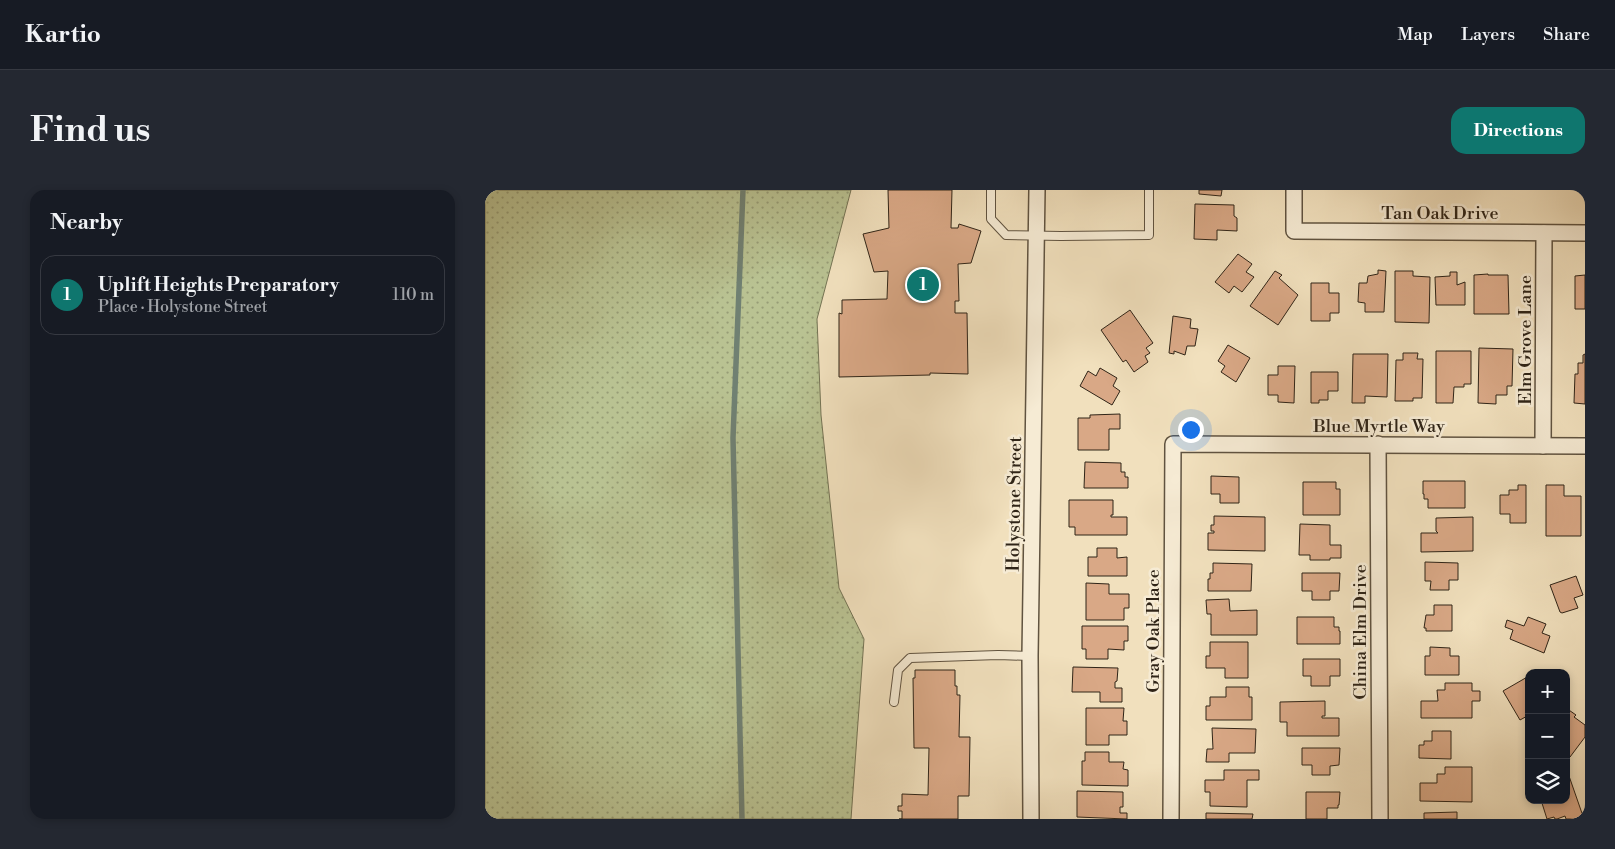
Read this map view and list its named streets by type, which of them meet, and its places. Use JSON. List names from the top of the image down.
{
  "streets": {
    "street": [
      "Tan Oak Drive",
      "Elm Grove Lane",
      "Blue Myrtle Way",
      "Holystone Street",
      "Gray Oak Place",
      "China Elm Drive"
    ]
  },
  "crossings": [
    ["Tan Oak Drive", "Elm Grove Lane"],
    ["Elm Grove Lane", "Blue Myrtle Way"],
    ["Blue Myrtle Way", "Gray Oak Place"],
    ["Blue Myrtle Way", "China Elm Drive"]
  ],
  "page": {
    "header": "Kartio",
    "nav": ["Map", "Layers", "Share"],
    "buttons": "Directions",
    "title": "Find us",
    "heading": "Nearby",
    "list": [
      {
        "mark": "1",
        "name": "Uplift Heights Preparatory",
        "note": "Place · Holystone Street",
        "value": "110 m"
      }
    ],
    "pins": "1",
    "map_buttons": ["+", "−"]
  }
}
